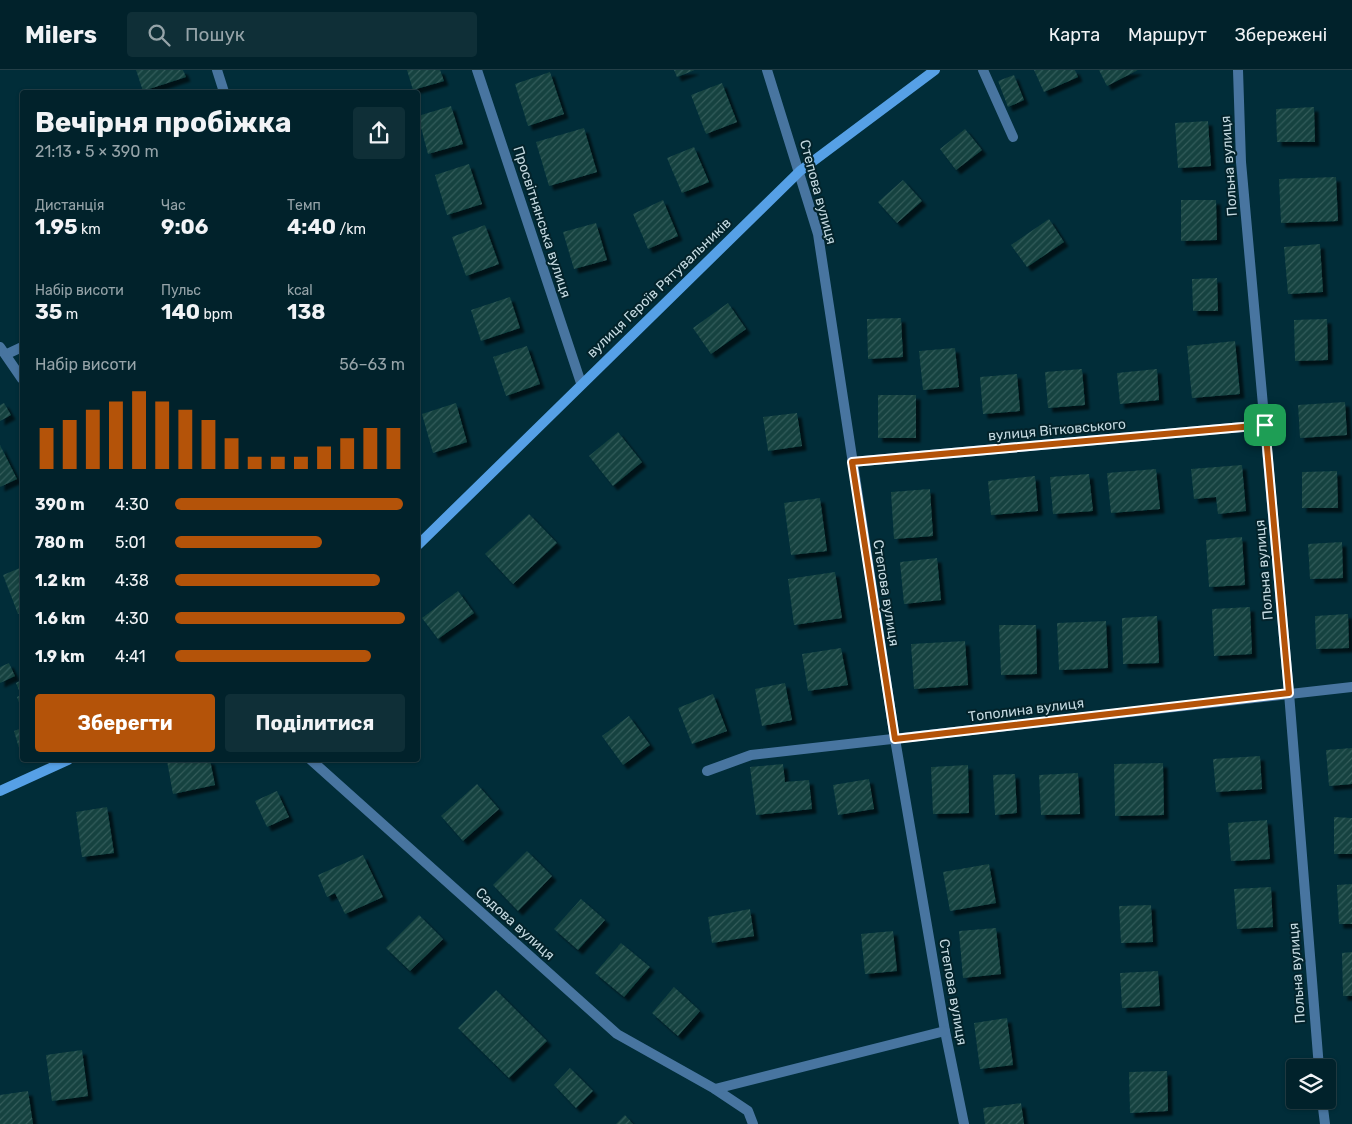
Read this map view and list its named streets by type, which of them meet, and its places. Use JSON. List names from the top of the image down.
{
  "streets": {
    "street": [
      "Польна вулиця",
      "Степова вулиця",
      "Просвітнянська вулиця",
      "вулиця Героїв Рятувальників",
      "вулиця Вітковського",
      "Тополина вулиця",
      "Садова вулиця"
    ]
  },
  "crossings": [
    ["Польна вулиця", "вулиця Вітковського"],
    ["Польна вулиця", "Тополина вулиця"],
    ["Степова вулиця", "вулиця Героїв Рятувальників"],
    ["Степова вулиця", "вулиця Вітковського"],
    ["Степова вулиця", "Тополина вулиця"],
    ["Просвітнянська вулиця", "вулиця Героїв Рятувальників"]
  ],
  "page": {
    "header": "Milers",
    "search": "Пошук",
    "nav": ["Карта", "Маршрут", "Збережені"],
    "heading": ["Вечірня пробіжка", "21:13 · 5 × 390 m"],
    "stats": [
      ["Дистанція", "1.95 km"],
      ["Час", "9:06"],
      ["Темп", "4:40 /km"],
      ["Набір висоти", "35 m"],
      ["Пульс", "140 bpm"],
      ["kcal", "138"]
    ],
    "chart": ["Набір висоти", "56–63 m"],
    "list": [
      {
        "name": "390 m",
        "note": "4:30"
      },
      {
        "name": "780 m",
        "note": "5:01"
      },
      {
        "name": "1.2 km",
        "note": "4:38"
      },
      {
        "name": "1.6 km",
        "note": "4:30"
      },
      {
        "name": "1.9 km",
        "note": "4:41"
      }
    ],
    "buttons": ["Зберегти", "Поділитися"]
  }
}
